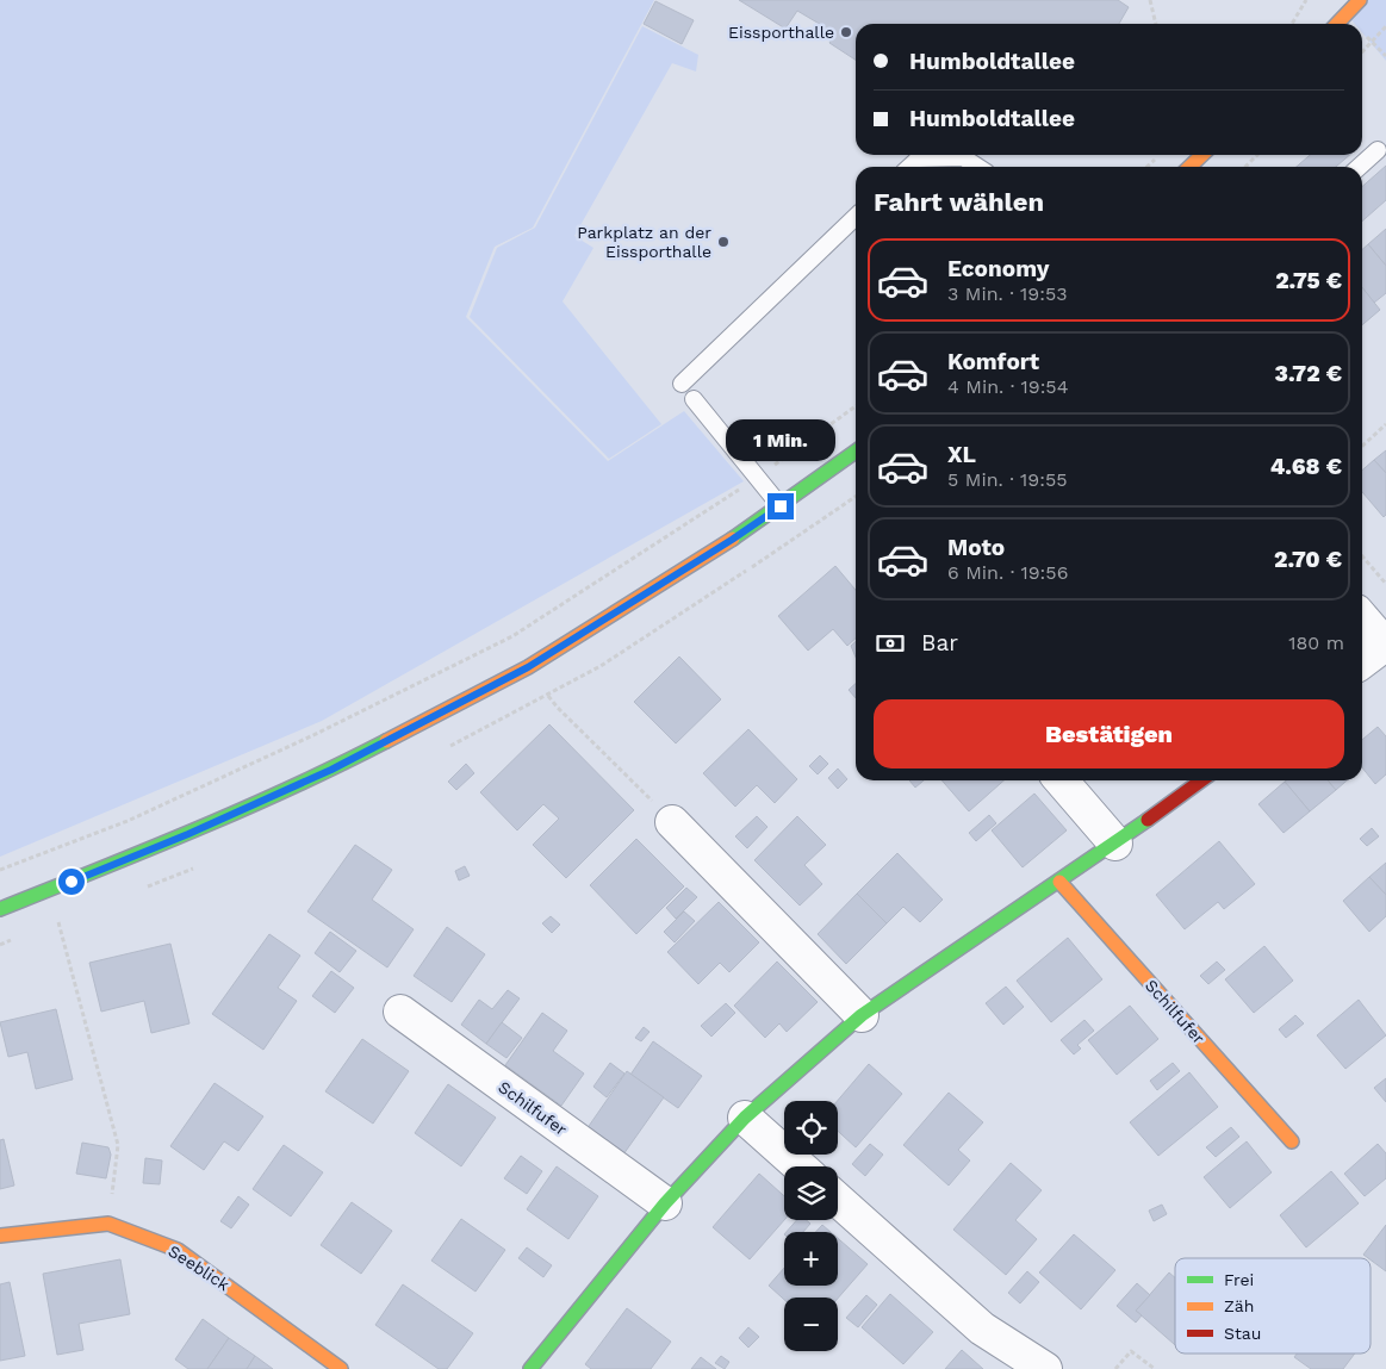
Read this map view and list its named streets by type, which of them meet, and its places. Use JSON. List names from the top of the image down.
{
  "streets": {
    "street": ["Schilfufer", "Seeblick"]
  },
  "places": ["Eissporthalle", "Parkplatz an der Eissporthalle"],
  "legend": ["Frei", "Zäh", "Stau"],
  "page": {
    "banner": ["Humboldtallee", "Humboldtallee"],
    "heading": "Fahrt wählen",
    "list": [
      {
        "name": "Economy",
        "note": "3 Min. · 19:53",
        "value": "2.75 €"
      },
      {
        "name": "Komfort",
        "note": "4 Min. · 19:54",
        "value": "3.72 €"
      },
      {
        "name": "XL",
        "note": "5 Min. · 19:55",
        "value": "4.68 €"
      },
      {
        "name": "Moto",
        "note": "6 Min. · 19:56",
        "value": "2.70 €"
      }
    ],
    "bubble": "1 Min.",
    "pay": ["Bar", "180 m"],
    "buttons": "Bestätigen",
    "map_buttons": ["+", "−"]
  }
}
